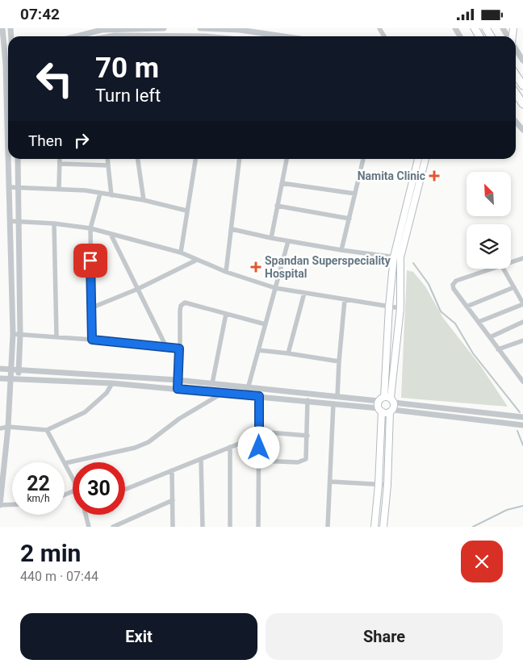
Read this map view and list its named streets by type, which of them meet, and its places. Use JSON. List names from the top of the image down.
{
  "places": {
    "health": ["Namita Clinic", "Spandan Superspeciality Hospital"]
  },
  "north": "top left",
  "page": {
    "status": "07:42",
    "turn": ["70 m", "Turn left"],
    "then": "Then",
    "speed": "22 km/h",
    "limit": "30",
    "heading": ["2 min", "440 m · 07:44"],
    "buttons": ["Exit", "Share"]
  }
}
